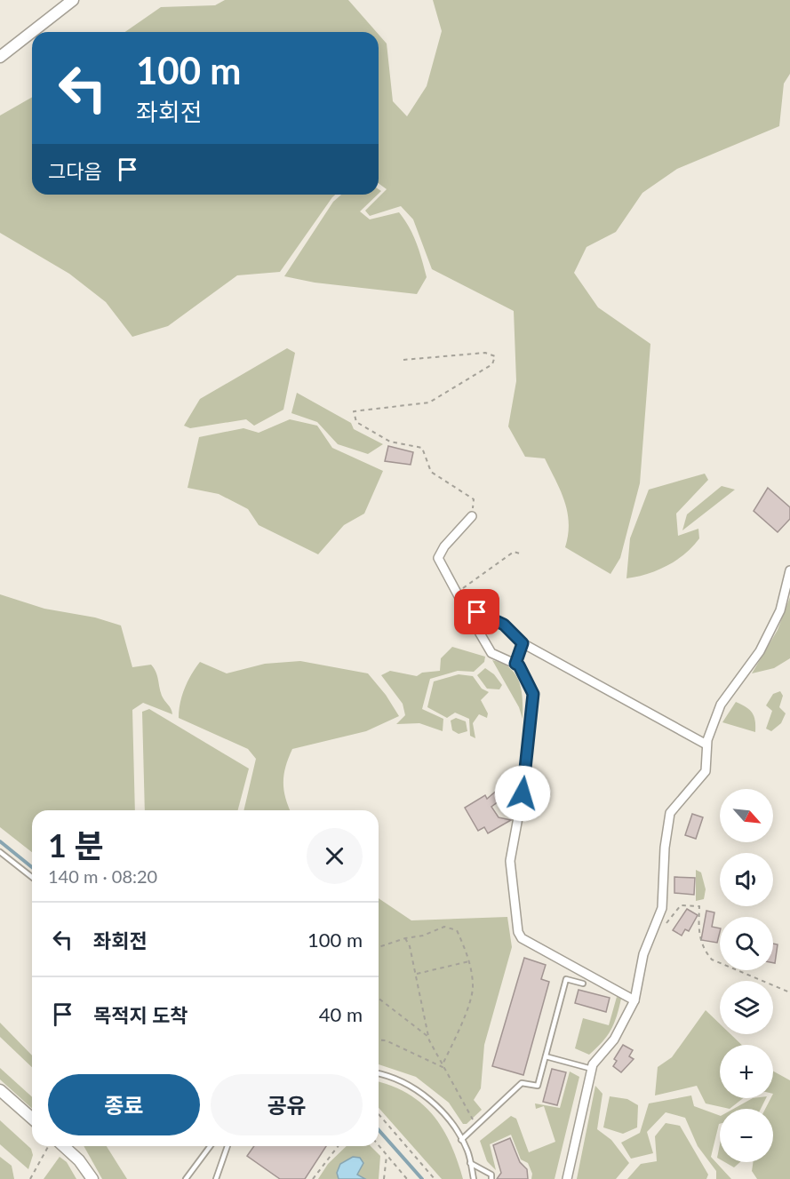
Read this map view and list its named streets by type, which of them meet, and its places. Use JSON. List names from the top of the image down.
{
  "north": "bottom right",
  "page": {
    "turn": ["100 m", "좌회전"],
    "then": "그다음",
    "map_buttons": ["+", "−"],
    "heading": ["1 분", "140 m · 08:20"],
    "list": [
      {
        "name": "좌회전",
        "value": "100 m"
      },
      {
        "name": "목적지 도착",
        "value": "40 m"
      }
    ],
    "buttons": ["종료", "공유"]
  }
}
